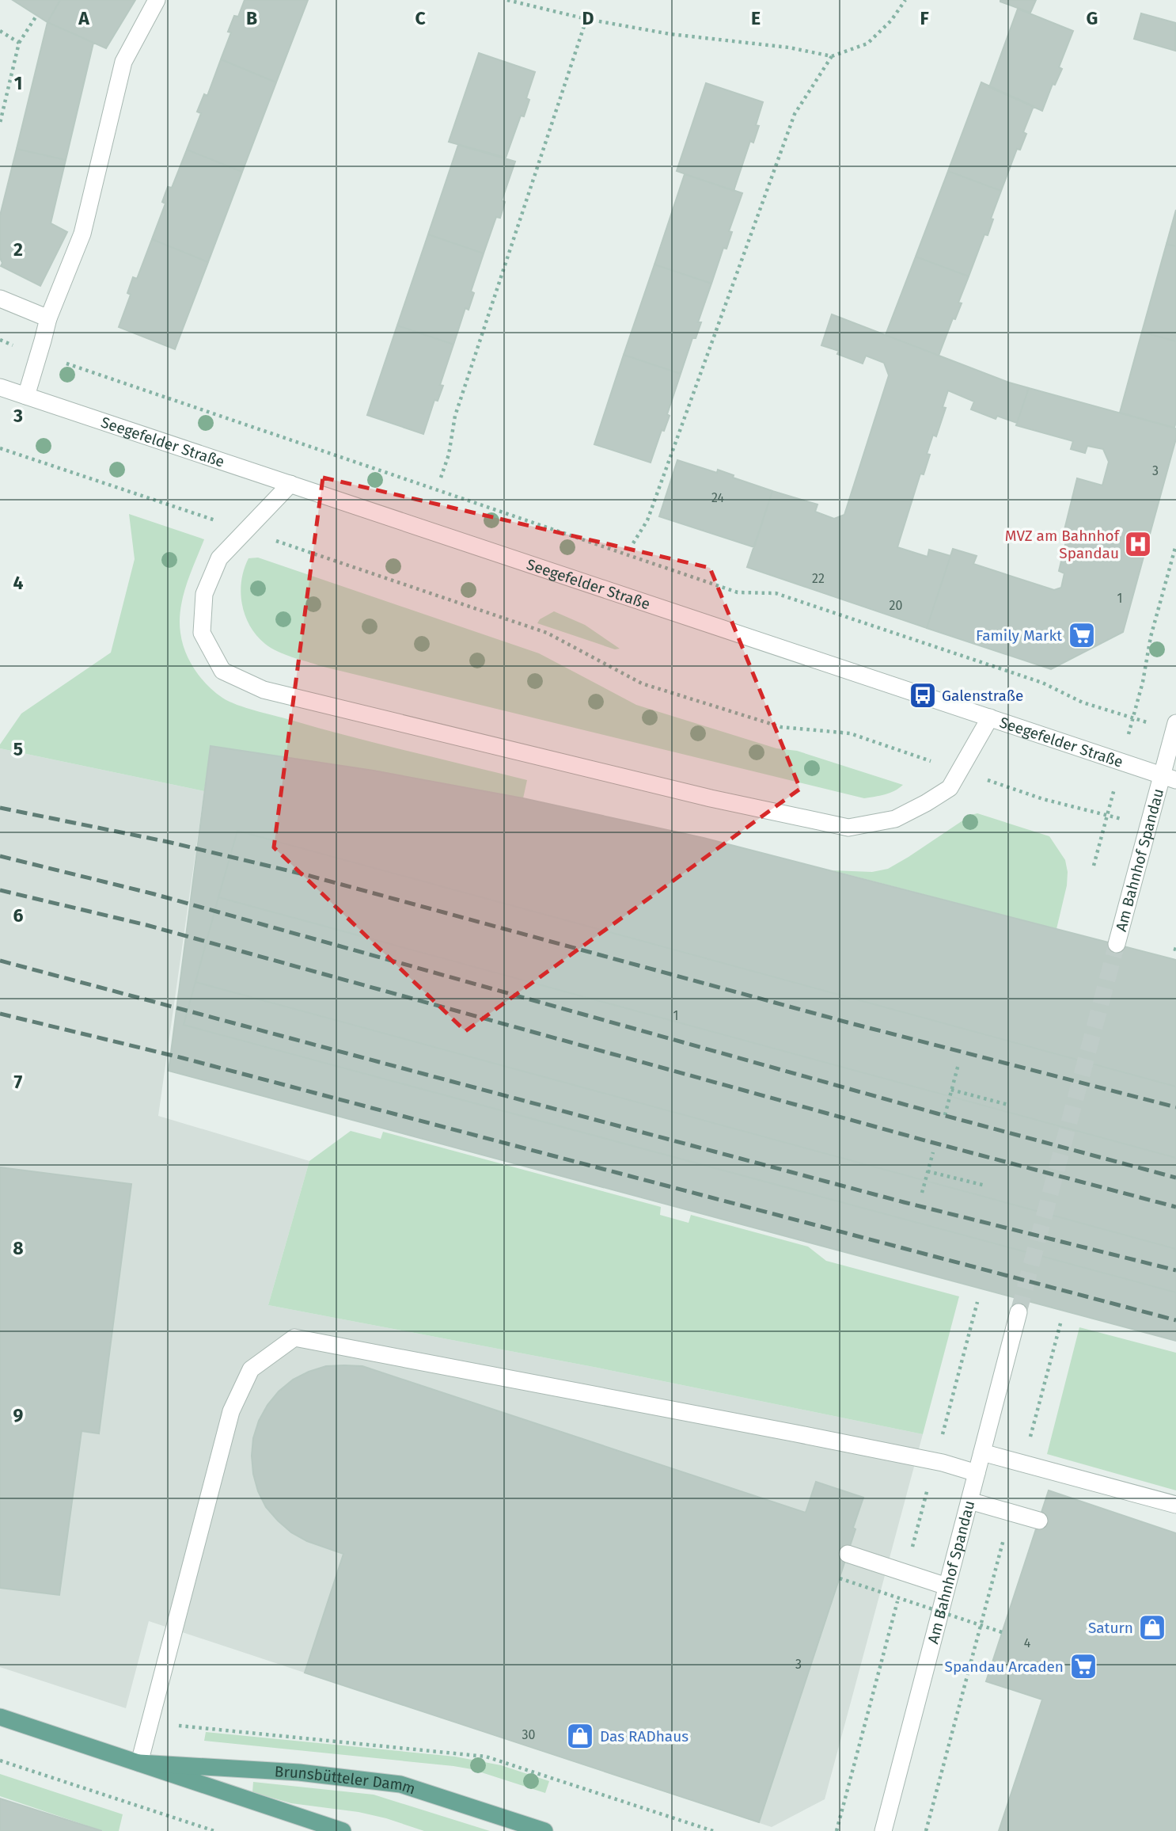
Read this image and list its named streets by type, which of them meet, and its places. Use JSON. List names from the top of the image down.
{
  "streets": {
    "main road": ["Brunsbütteler Damm"],
    "street": ["Seegefelder Straße", "Am Bahnhof Spandau"]
  },
  "crossings": [
    ["Seegefelder Straße", "Am Bahnhof Spandau"]
  ],
  "places": {
    "hospital": ["MVZ am Bahnhof Spandau"],
    "supermarket": ["Family Markt", "Spandau Arcaden"],
    "bus stop": ["Galenstraße"],
    "shop": ["Saturn", "Das RADhaus"]
  },
  "house_numbers": [
    "3",
    "24",
    "22",
    "1",
    "20",
    "1",
    "4",
    "3",
    "30"
  ],
  "grid": {
    "columns": [
      "A",
      "B",
      "C",
      "D",
      "E",
      "F",
      "G"
    ],
    "rows": [
      "1",
      "2",
      "3",
      "4",
      "5",
      "6",
      "7",
      "8",
      "9"
    ]
  }
}
